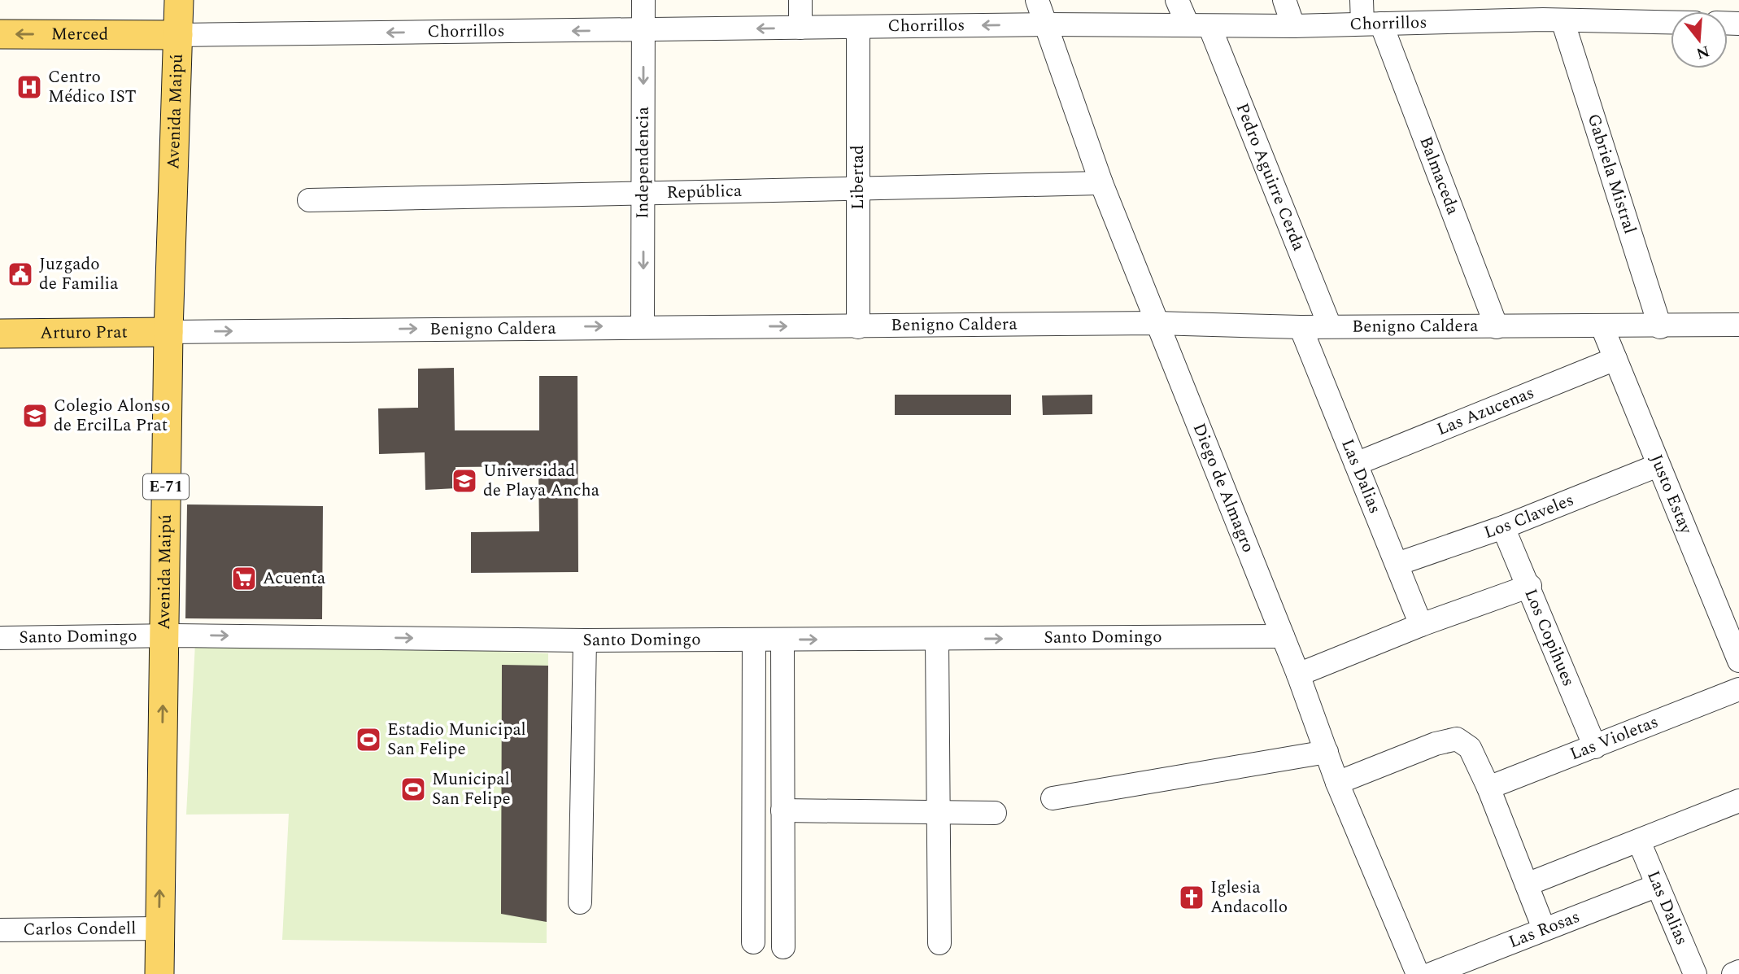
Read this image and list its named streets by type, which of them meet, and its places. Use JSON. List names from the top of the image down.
{
  "streets": {
    "main road": [
      "Merced",
      "Avenida Maipú",
      "Arturo Prat",
      "E-71"
    ],
    "street": [
      "Chorrillos",
      "Independencia",
      "Gabriela Mistral",
      "Balmaceda",
      "Pedro Aguirre Cerda",
      "Libertad",
      "República",
      "Benigno Caldera",
      "Las Azucenas",
      "Las Dalias",
      "Diego de Almagro",
      "Justo Estay",
      "Los Claveles",
      "Los Copihues",
      "Santo Domingo",
      "Las Violetas",
      "Las Rosas",
      "Carlos Condell"
    ]
  },
  "crossings": [
    ["Chorrillos", "Merced"],
    ["Chorrillos", "Avenida Maipú"],
    ["Chorrillos", "Independencia"],
    ["Chorrillos", "Gabriela Mistral"],
    ["Chorrillos", "Balmaceda"],
    ["Chorrillos", "Pedro Aguirre Cerda"],
    ["Chorrillos", "Libertad"],
    ["Chorrillos", "Diego de Almagro"],
    ["Merced", "Avenida Maipú"],
    ["Avenida Maipú", "Benigno Caldera"],
    ["Avenida Maipú", "Arturo Prat"],
    ["Avenida Maipú", "Santo Domingo"],
    ["Avenida Maipú", "Carlos Condell"],
    ["Independencia", "República"],
    ["Independencia", "Benigno Caldera"],
    ["Gabriela Mistral", "Benigno Caldera"],
    ["Balmaceda", "Benigno Caldera"],
    ["Pedro Aguirre Cerda", "Benigno Caldera"],
    ["Libertad", "República"],
    ["Libertad", "Benigno Caldera"],
    ["República", "Diego de Almagro"],
    ["Benigno Caldera", "Arturo Prat"],
    ["Benigno Caldera", "Las Dalias"],
    ["Benigno Caldera", "Diego de Almagro"],
    ["Benigno Caldera", "Justo Estay"],
    ["Las Azucenas", "Las Dalias"],
    ["Las Azucenas", "Justo Estay"],
    ["Las Dalias", "Los Claveles"],
    ["Las Dalias", "Las Rosas"],
    ["Diego de Almagro", "Santo Domingo"],
    ["Justo Estay", "Los Claveles"],
    ["Los Claveles", "Los Copihues"],
    ["Los Copihues", "Las Violetas"]
  ],
  "one_way": [
    "Chorrillos",
    "Merced",
    "Independencia",
    "Benigno Caldera"
  ],
  "places": {
    "hospital": ["Centro Médico IST"],
    "public building": ["Juzgado de Familia"],
    "school or university": ["Colegio Alonso de ErcilLa Prat", "Universidad de Playa Ancha"],
    "supermarket": ["Acuenta"],
    "sports": ["Estadio Municipal San Felipe", "Municipal San Felipe"],
    "church": ["Iglesia Andacollo"]
  },
  "north": "bottom"
}
